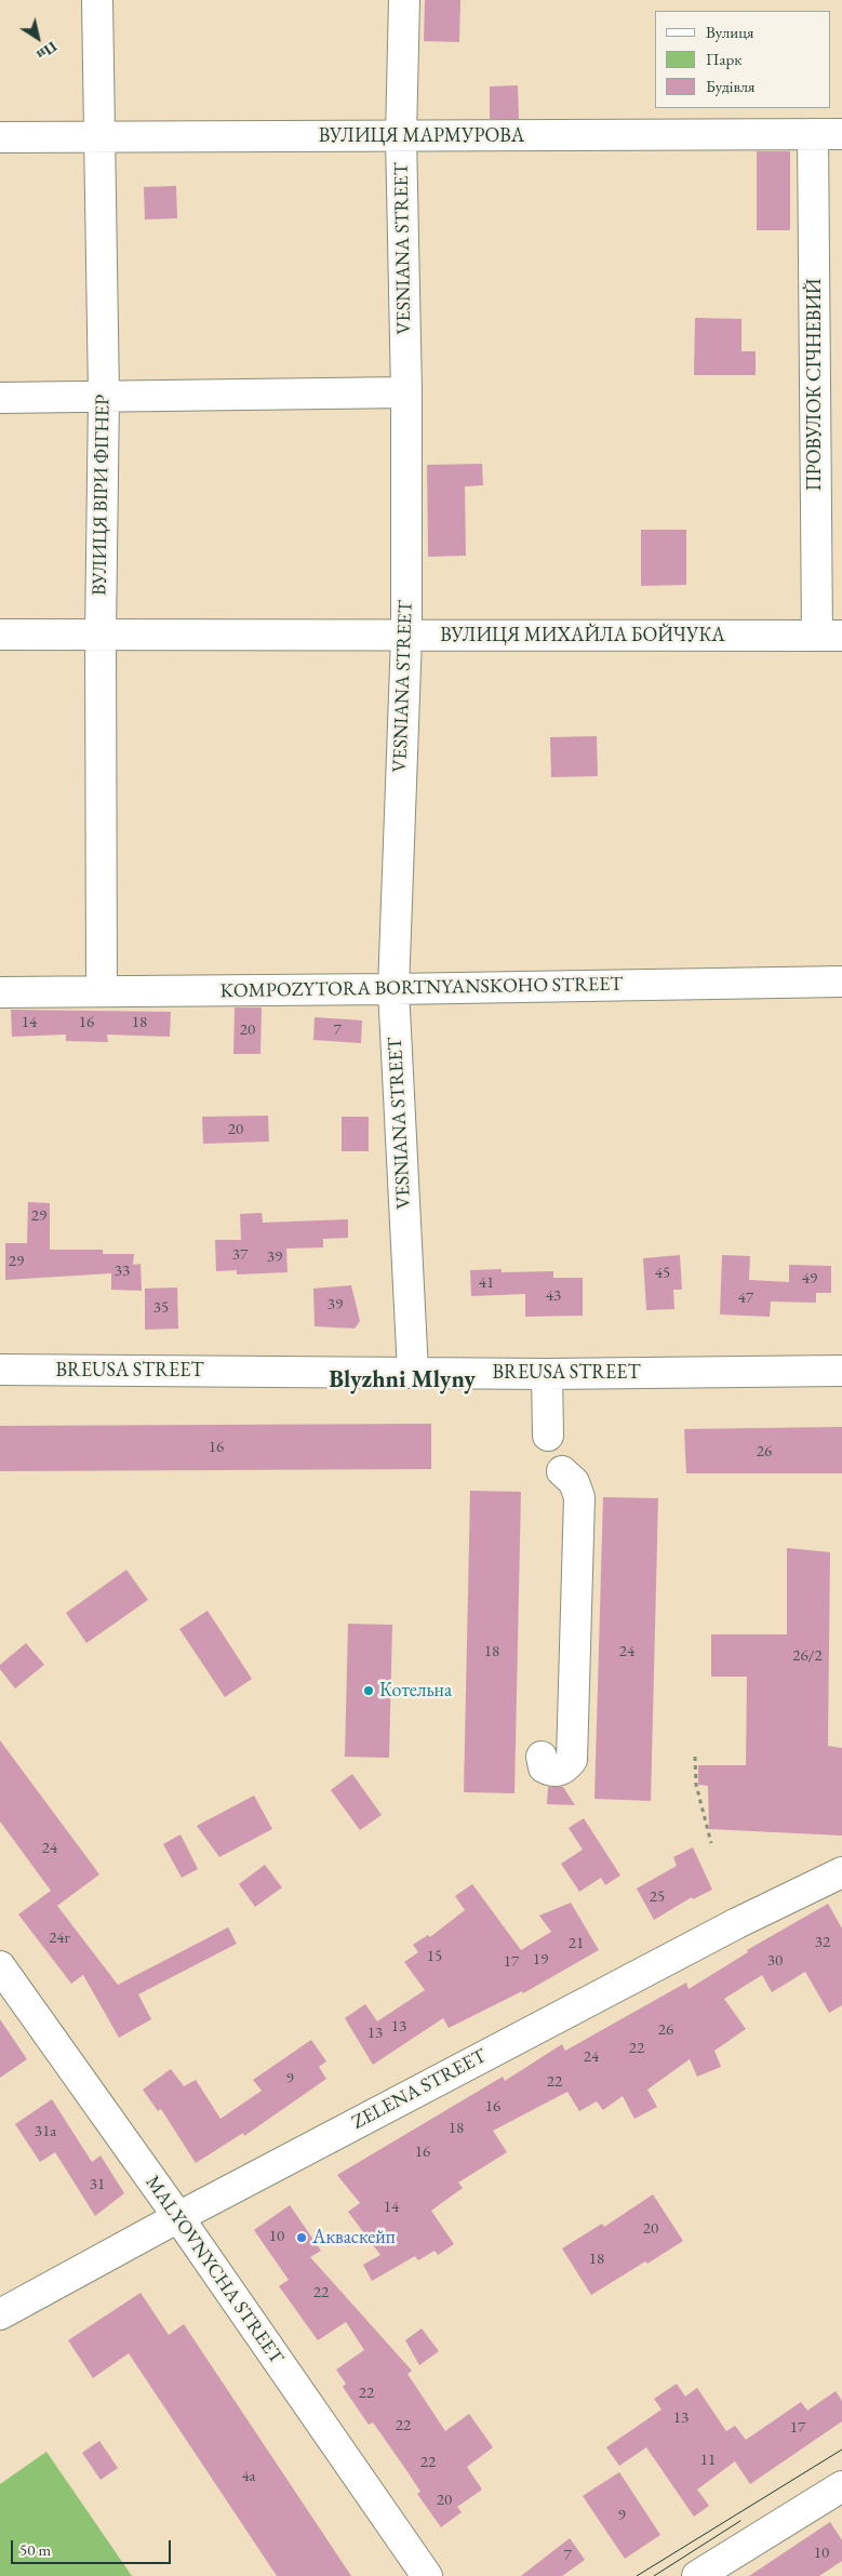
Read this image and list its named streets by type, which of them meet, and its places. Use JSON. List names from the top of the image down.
{
  "streets": {
    "street": [
      "ВУЛИЦЯ МАРМУРОВА",
      "VESNIANA STREET",
      "ПРОВУЛОК СІЧНЕВИЙ",
      "ВУЛИЦЯ ВІРИ ФІГНЕР",
      "ВУЛИЦЯ МИХАЙЛА БОЙЧУКА",
      "KOMPOZYTORA BORTNYANSKOHO STREET",
      "BREUSA STREET",
      "ZELENA STREET",
      "MALYOVNYCHA STREET"
    ]
  },
  "crossings": [
    ["ВУЛИЦЯ МАРМУРОВА", "VESNIANA STREET"],
    ["ВУЛИЦЯ МАРМУРОВА", "ПРОВУЛОК СІЧНЕВИЙ"],
    ["ВУЛИЦЯ МАРМУРОВА", "ВУЛИЦЯ ВІРИ ФІГНЕР"],
    ["VESNIANA STREET", "ВУЛИЦЯ МИХАЙЛА БОЙЧУКА"],
    ["VESNIANA STREET", "KOMPOZYTORA BORTNYANSKOHO STREET"],
    ["VESNIANA STREET", "BREUSA STREET"],
    ["ПРОВУЛОК СІЧНЕВИЙ", "ВУЛИЦЯ МИХАЙЛА БОЙЧУКА"],
    ["ВУЛИЦЯ ВІРИ ФІГНЕР", "ВУЛИЦЯ МИХАЙЛА БОЙЧУКА"],
    ["ВУЛИЦЯ ВІРИ ФІГНЕР", "KOMPOZYTORA BORTNYANSKOHO STREET"],
    ["ZELENA STREET", "MALYOVNYCHA STREET"]
  ],
  "districts": ["Blyzhni Mlyny"],
  "places": ["Котельна", "Акваскейп"],
  "house_numbers": [
    "14",
    "16",
    "18",
    "20",
    "7",
    "20",
    "29",
    "37",
    "39",
    "29",
    "33",
    "45",
    "49",
    "41",
    "43",
    "47",
    "39",
    "35",
    "16",
    "26",
    "18",
    "24",
    "26/2",
    "24",
    "25",
    "24г",
    "32",
    "21",
    "15",
    "19",
    "30",
    "17",
    "13",
    "26",
    "13",
    "22",
    "24",
    "9",
    "22",
    "16",
    "18",
    "31а",
    "16",
    "31",
    "14",
    "20",
    "10",
    "18",
    "22",
    "22",
    "13",
    "22",
    "17",
    "11",
    "22",
    "4а",
    "20",
    "9",
    "10",
    "7"
  ],
  "legend": ["Вулиця", "Парк", "Будівля"],
  "scale_bar": "50 m",
  "north": "bottom right"
}
